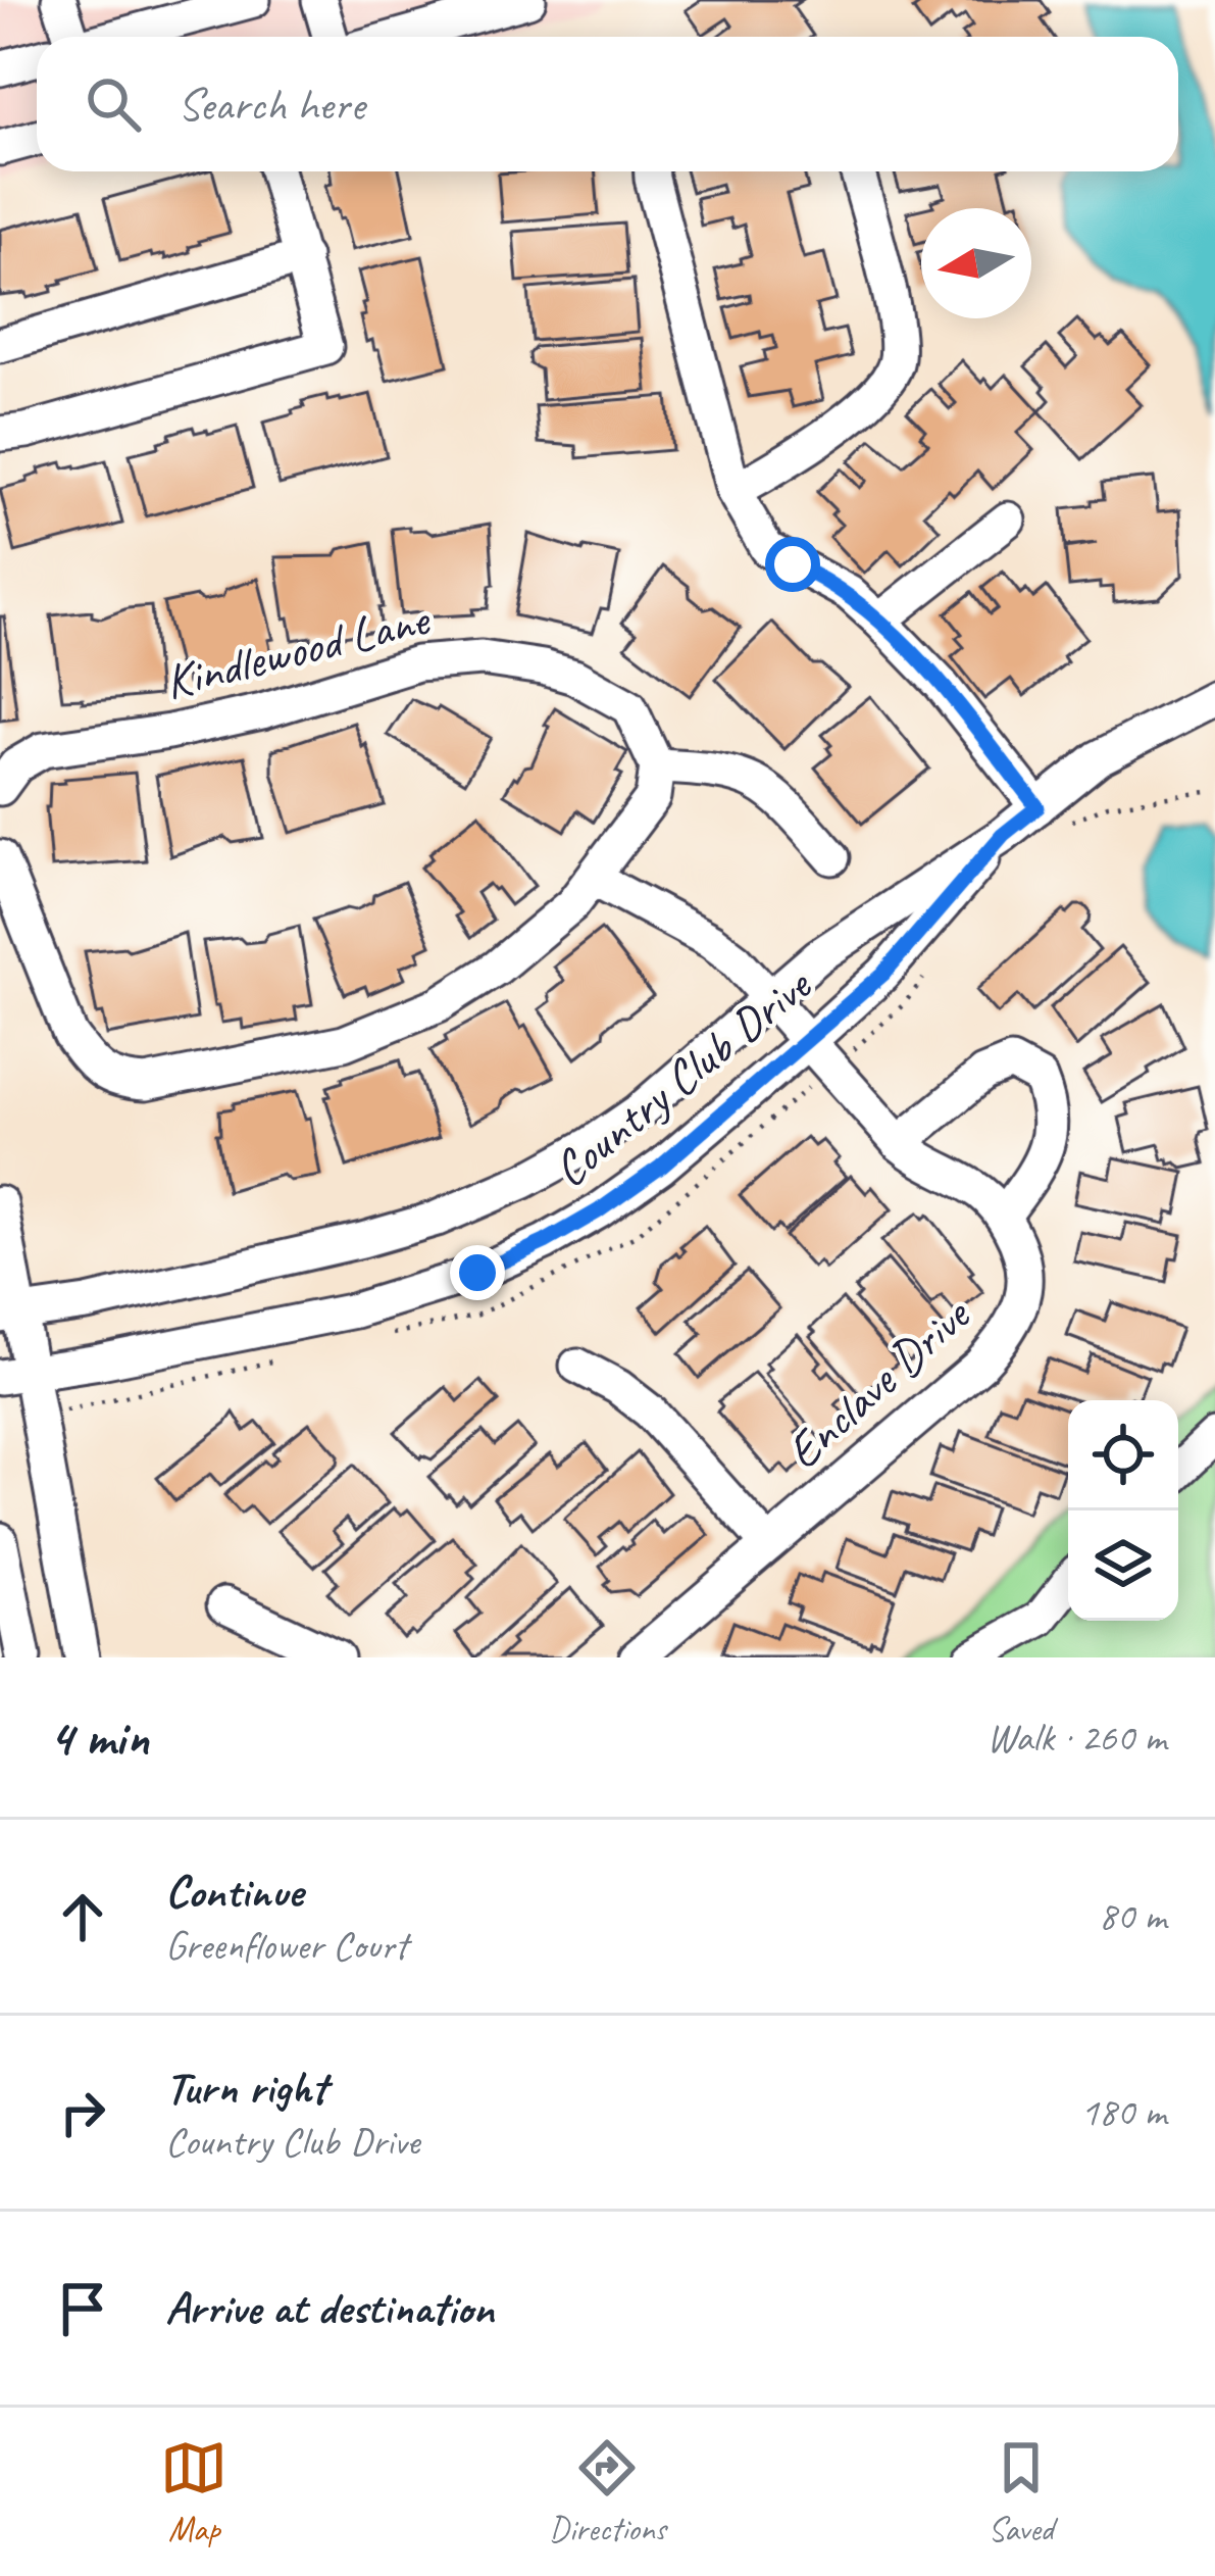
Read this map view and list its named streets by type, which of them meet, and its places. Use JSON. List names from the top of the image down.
{
  "streets": {
    "street": ["Kindlewood Lane", "Country Club Drive", "Enclave Drive"]
  },
  "north": "left",
  "page": {
    "search": "Search here",
    "heading": ["4 min", "Walk · 260 m"],
    "list": [
      ["Continue", "Greenflower Court", "80 m"],
      ["Turn right", "Country Club Drive", "180 m"],
      "Arrive at destination"
    ],
    "nav": ["Map", "Directions", "Saved"]
  }
}
